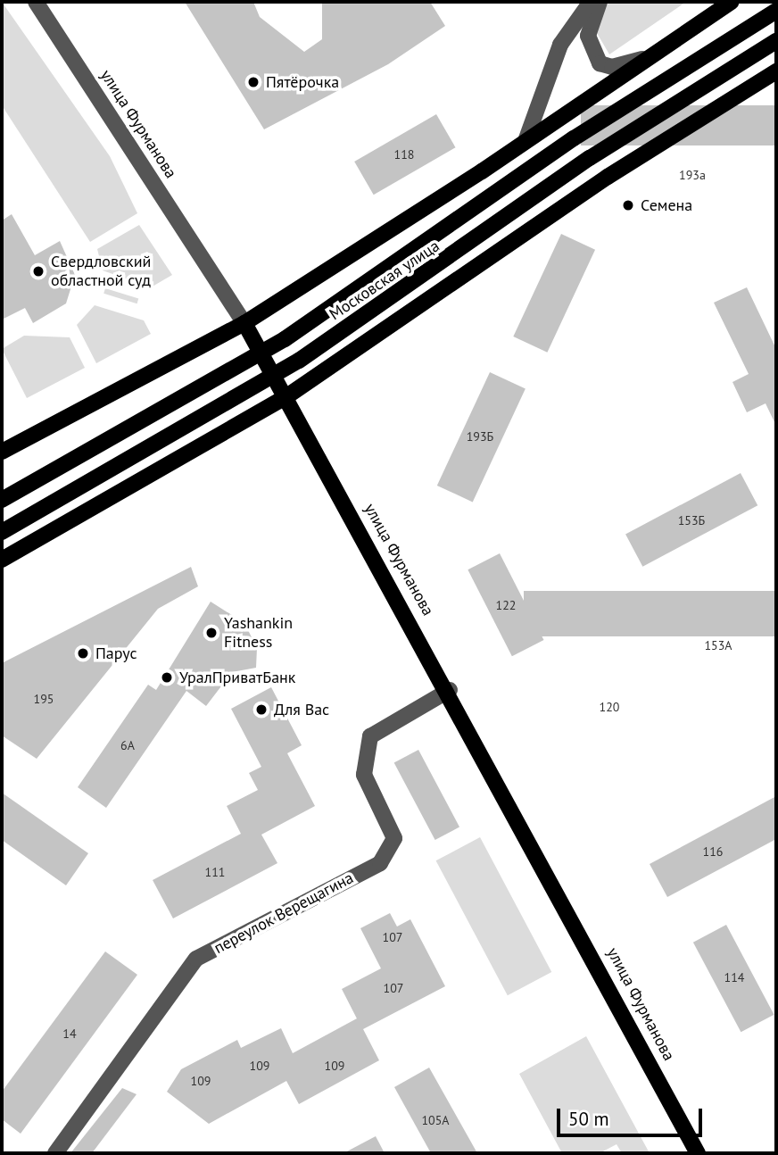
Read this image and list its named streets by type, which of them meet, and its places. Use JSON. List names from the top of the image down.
{
  "streets": {
    "main road": ["улица Фурманова", "Московская улица"],
    "street": ["переулок Верещагина"]
  },
  "crossings": [
    ["улица Фурманова", "переулок Верещагина"]
  ],
  "places": [
    "Пятёрочка",
    "Семена",
    "Свердловский областной суд",
    "Yashankin Fitness",
    "Парус",
    "УралПриватБанк",
    "Для Вас"
  ],
  "house_numbers": [
    "118",
    "193a",
    "193Б",
    "153Б",
    "122",
    "153А",
    "195",
    "120",
    "6А",
    "116",
    "111",
    "107",
    "114",
    "107",
    "14",
    "109",
    "109",
    "109",
    "105А"
  ],
  "scale_bar": "50 m"
}
